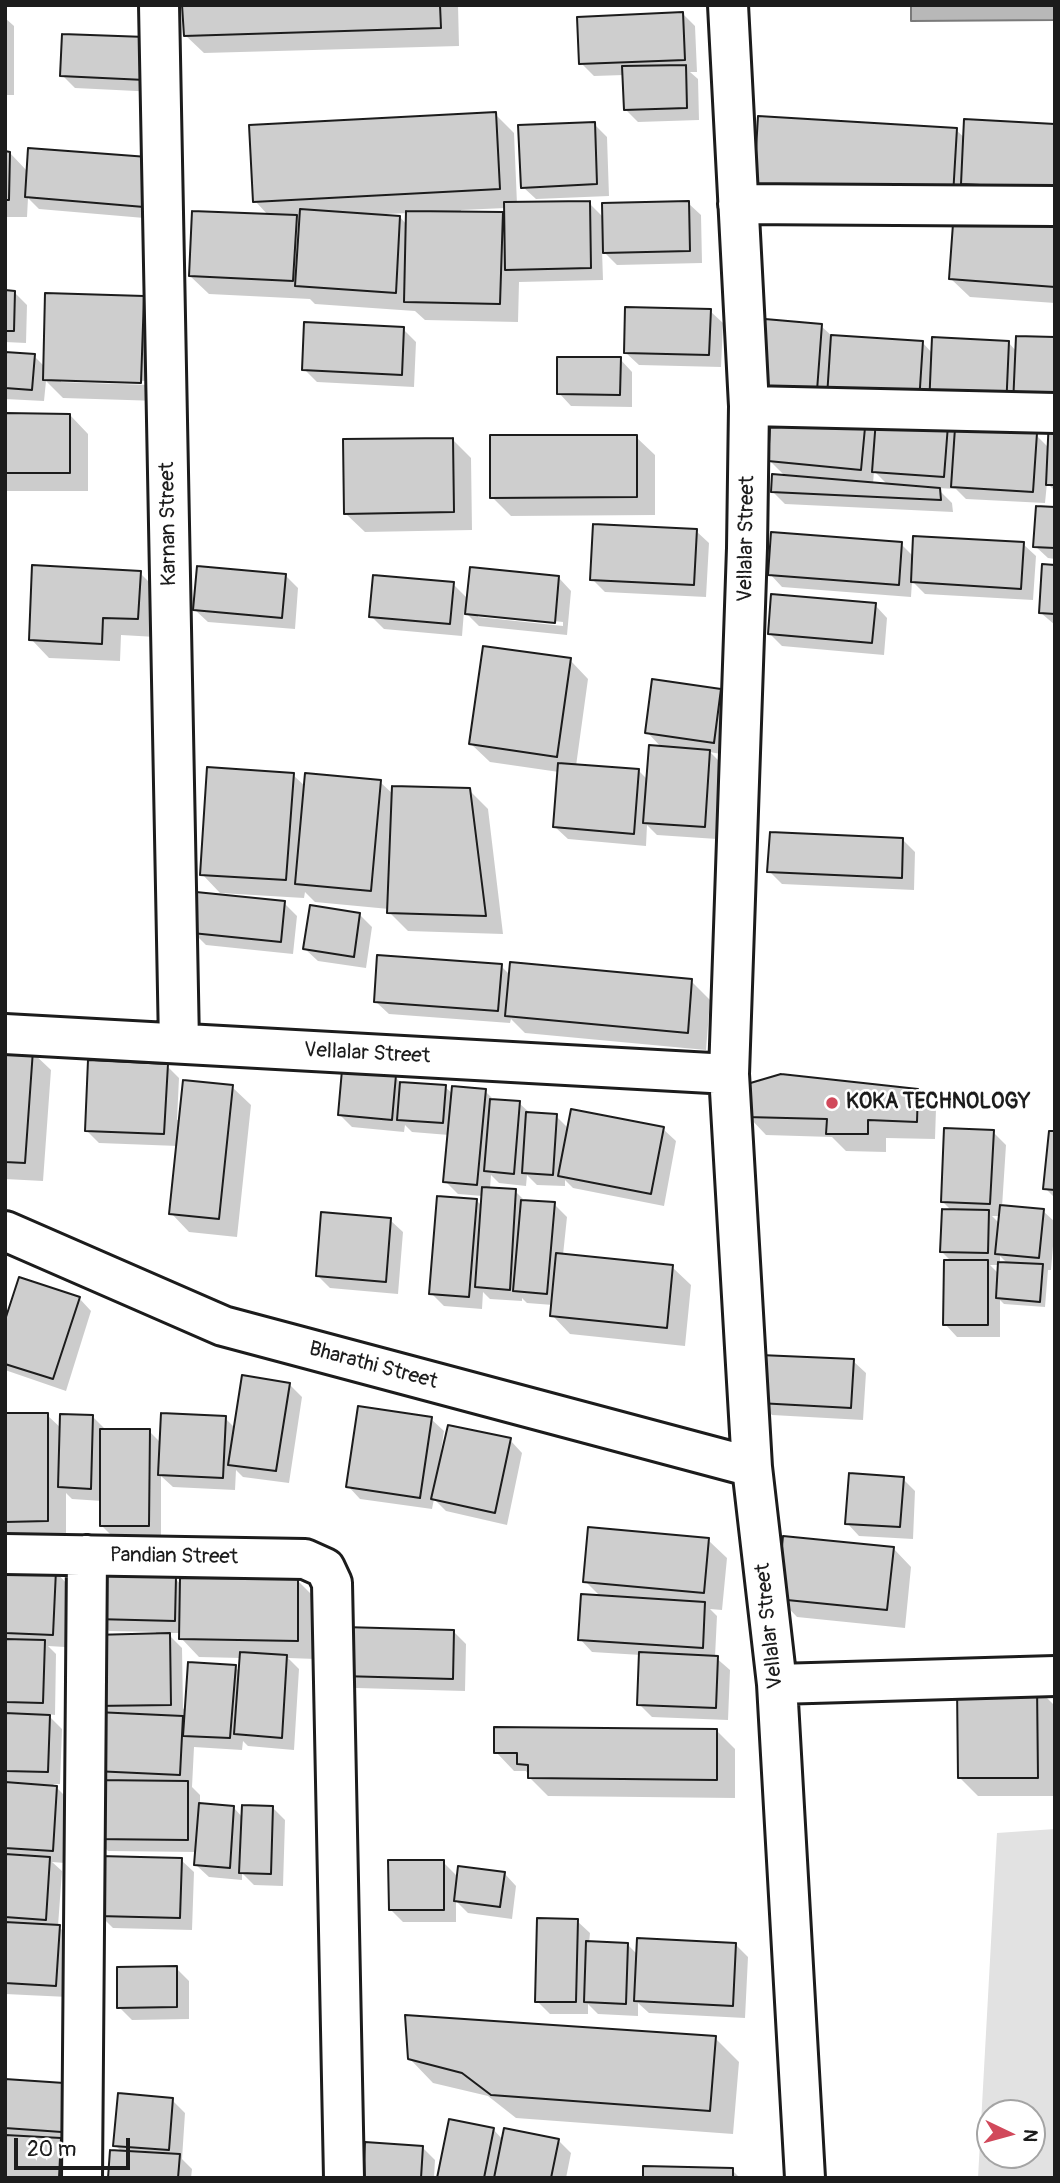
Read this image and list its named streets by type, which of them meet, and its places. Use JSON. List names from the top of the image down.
{
  "streets": {
    "street": [
      "Karnan Street",
      "Vellalar Street",
      "Bharathi Street",
      "Pandian Street"
    ]
  },
  "crossings": [
    ["Karnan Street", "Vellalar Street"],
    ["Vellalar Street", "Bharathi Street"]
  ],
  "places": ["KOKA TECHNOLOGY"],
  "scale_bar": "20 m",
  "north": "right"
}
